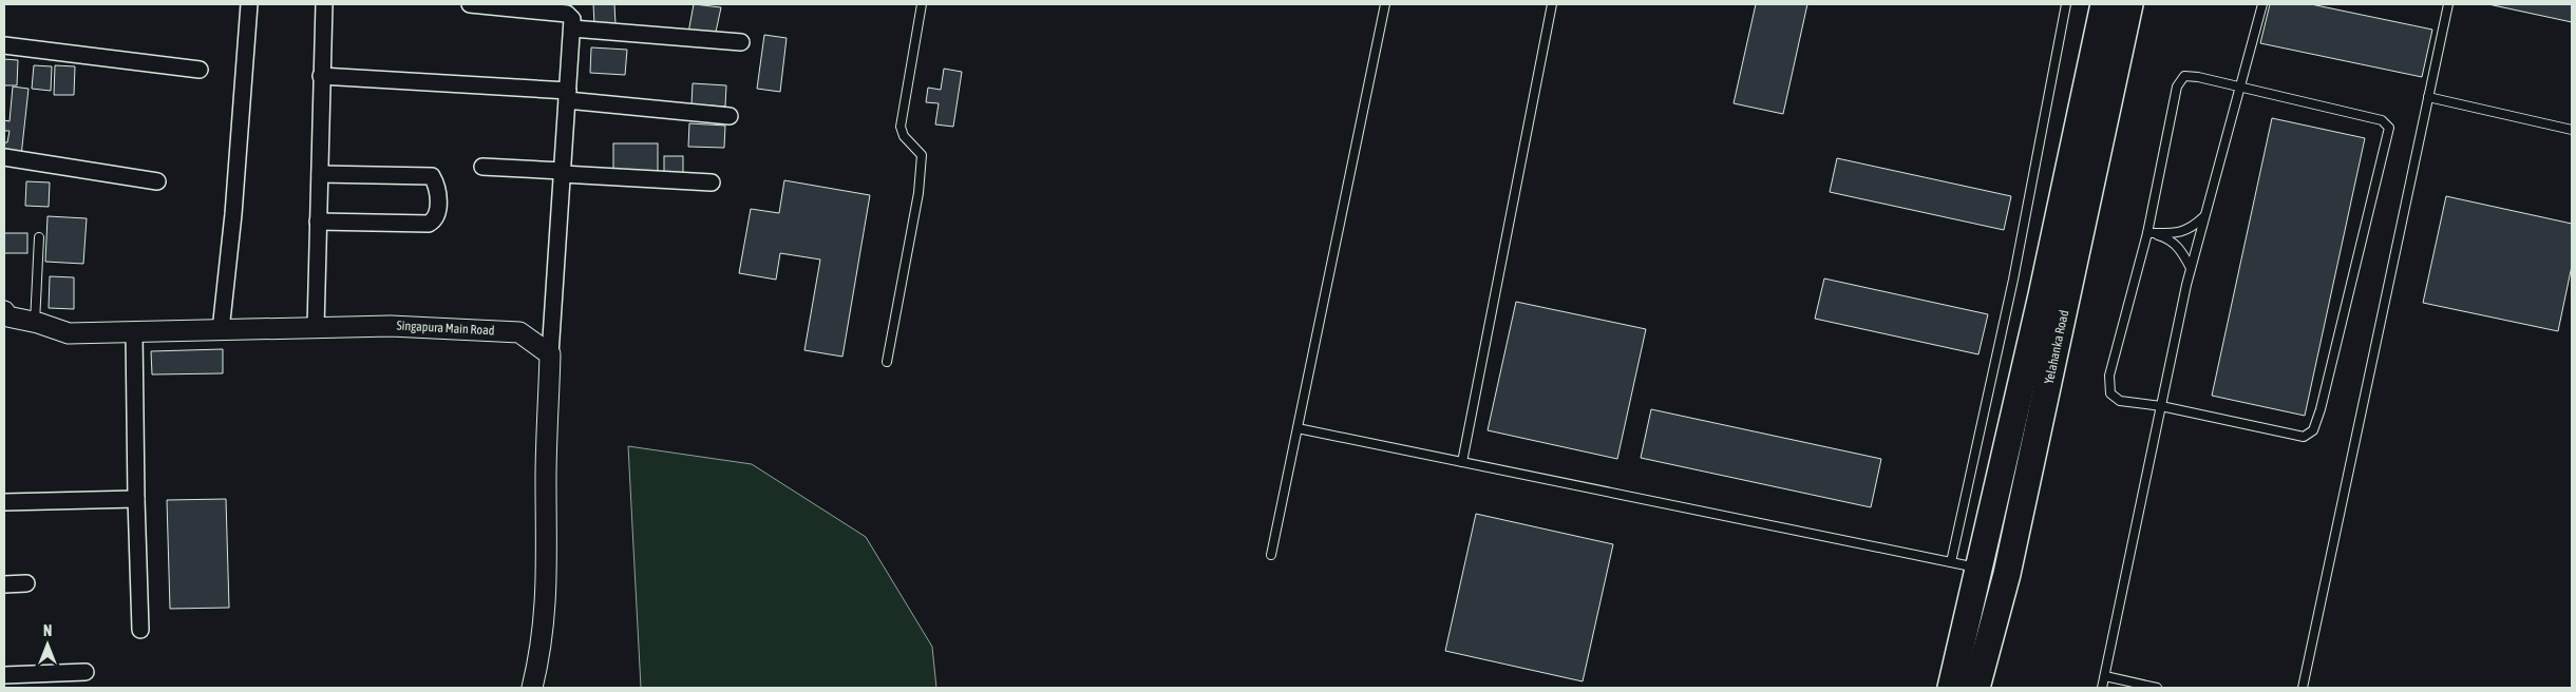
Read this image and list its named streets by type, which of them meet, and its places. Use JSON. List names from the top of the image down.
{
  "streets": {
    "main road": ["Yelahanka Road"],
    "street": ["Singapura Main Road"]
  },
  "north": "top"
}
